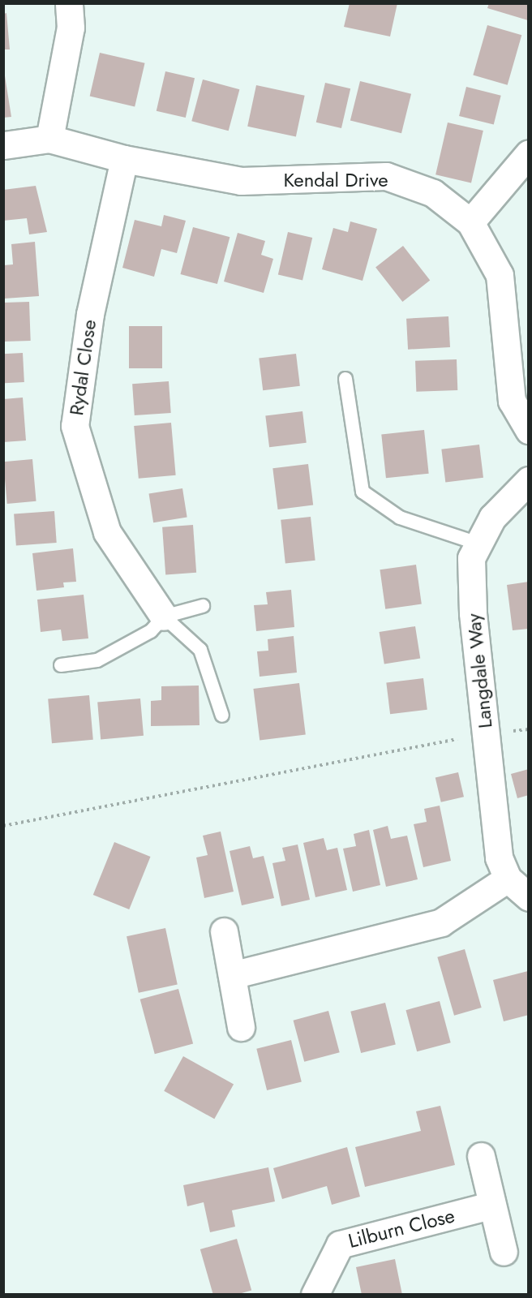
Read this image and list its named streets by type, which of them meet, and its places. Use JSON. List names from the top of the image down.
{
  "streets": {
    "street": [
      "Kendal Drive",
      "Rydal Close",
      "Langdale Way",
      "Lilburn Close"
    ]
  },
  "crossings": [
    ["Kendal Drive", "Rydal Close"]
  ]
}
